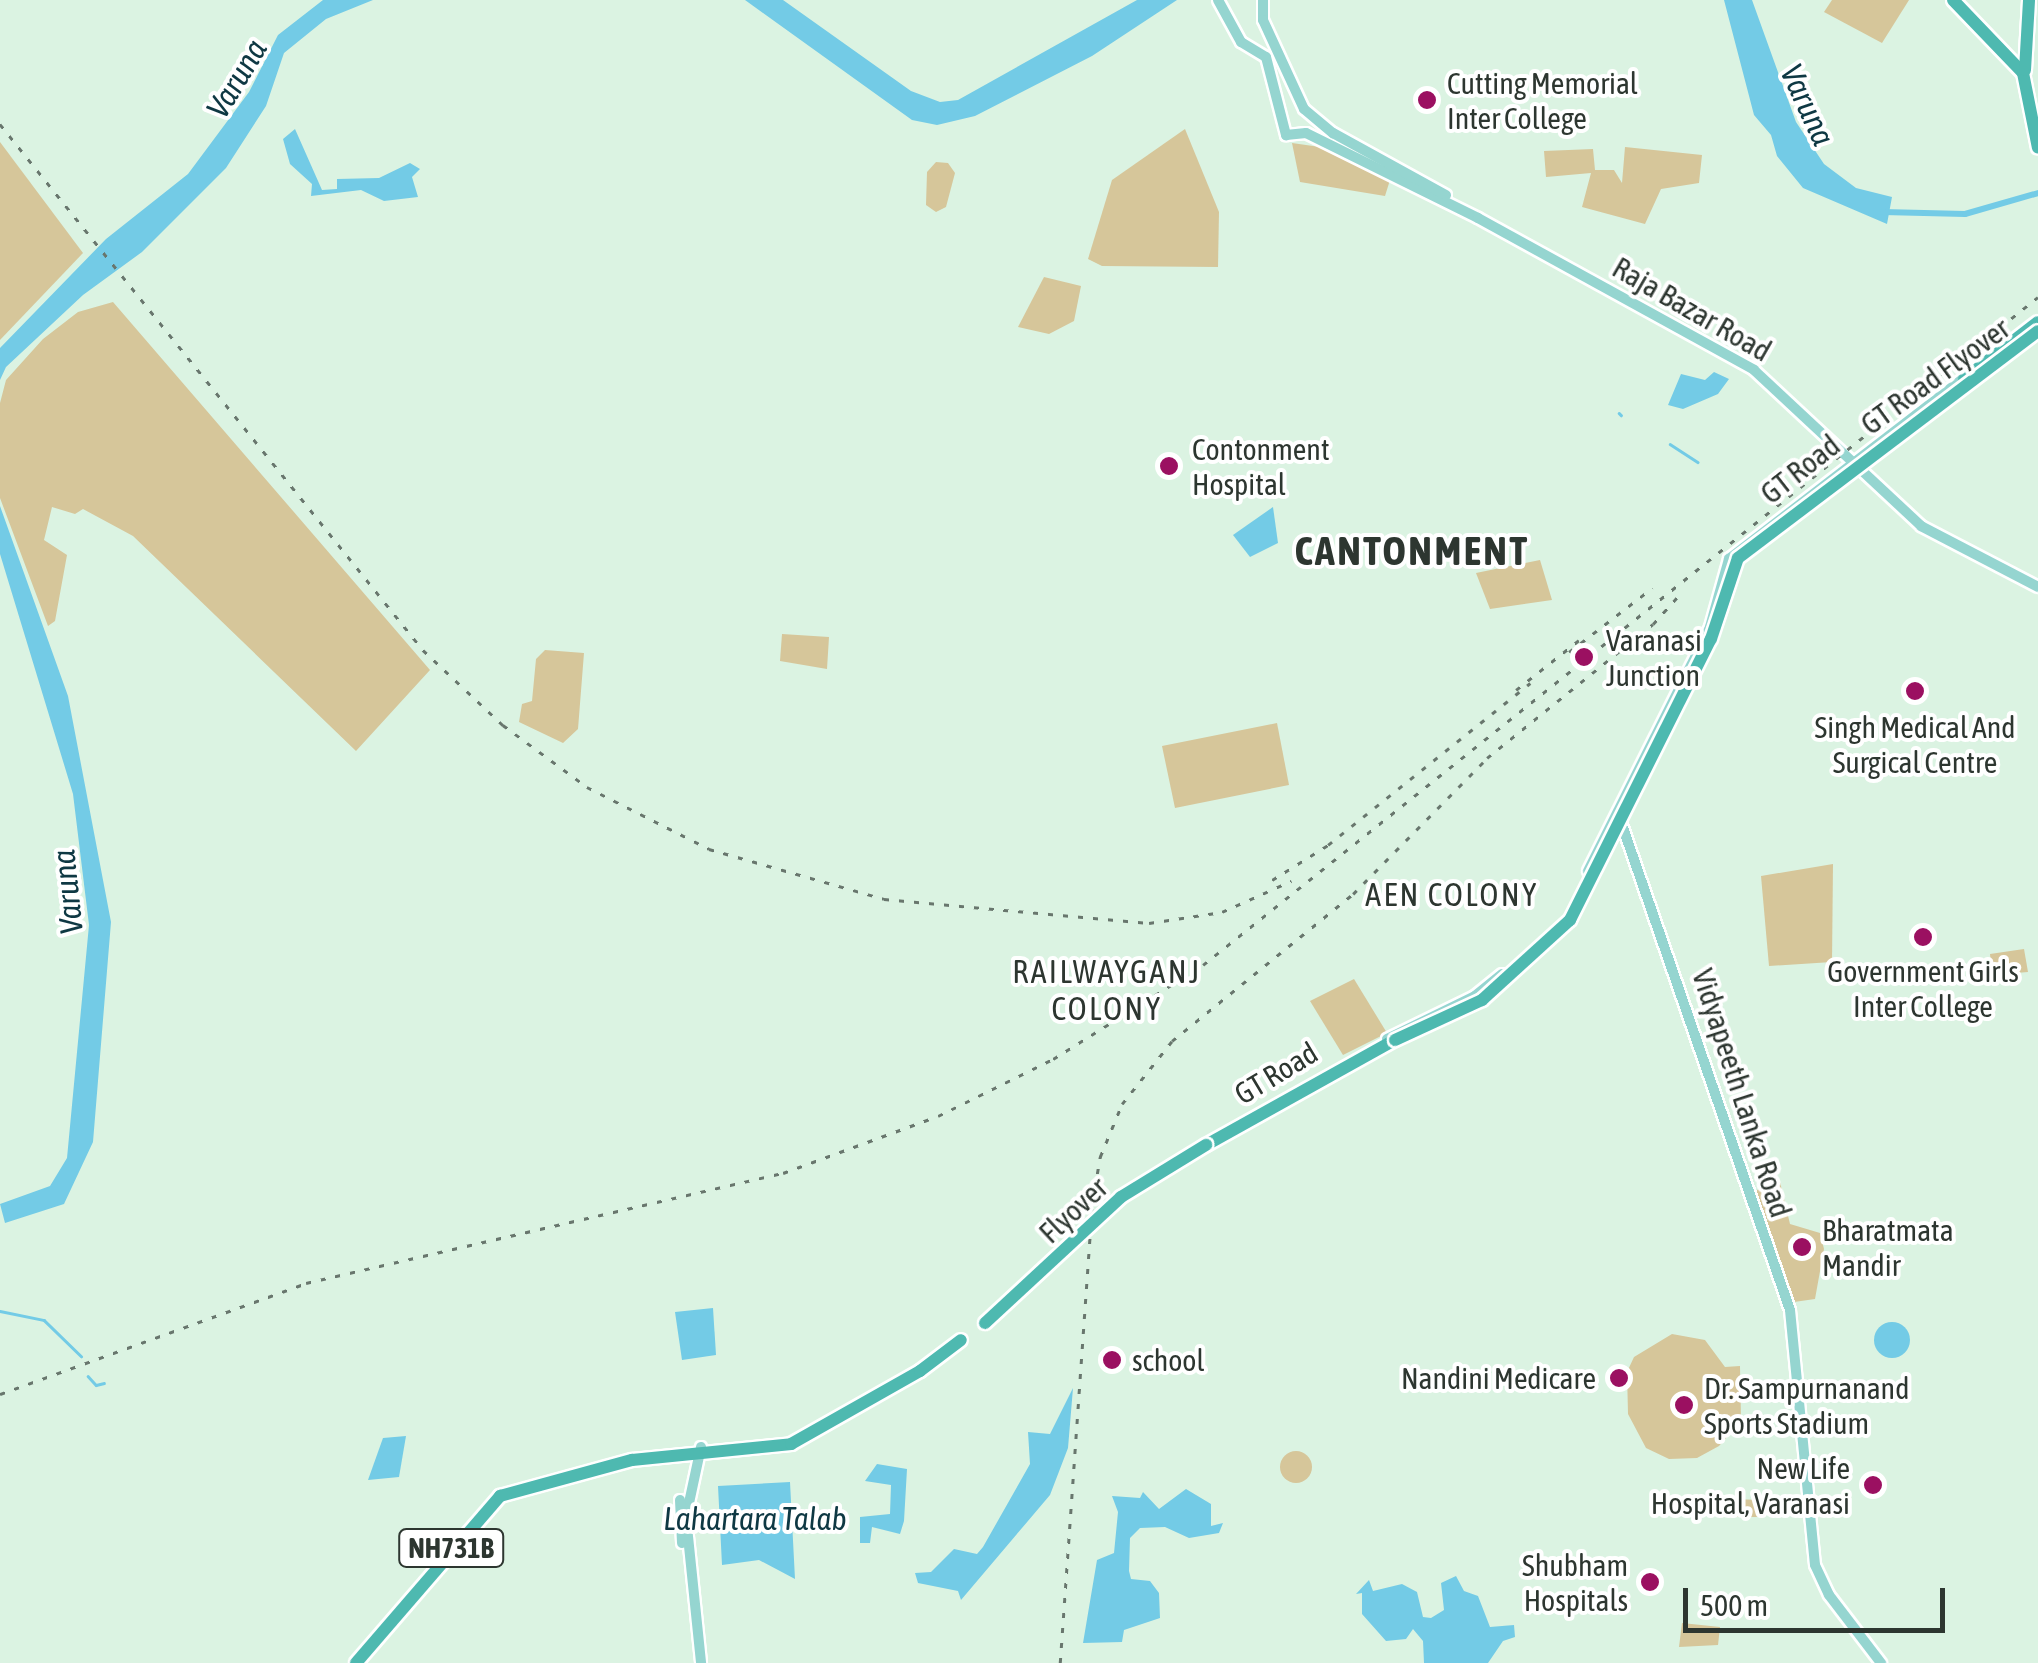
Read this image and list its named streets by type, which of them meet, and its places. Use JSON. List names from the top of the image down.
{
  "streets": {
    "highway": [
      "GT Road Flyover",
      "GT Road",
      "Flyover",
      "NH731B"
    ],
    "main road": ["Raja Bazar Road", "Vidyapeeth Lanka Road"]
  },
  "crossings": [
    ["Raja Bazar Road", "GT Road"],
    ["GT Road Flyover", "GT Road"],
    ["GT Road", "Vidyapeeth Lanka Road"],
    ["GT Road", "Flyover"],
    ["Flyover", "NH731B"]
  ],
  "districts": ["CANTONMENT", "AEN COLONY", "RAILWAYGANJ COLONY"],
  "water": ["Varuna", "Lahartara Talab"],
  "places": [
    "Cutting Memorial Inter College",
    "Contonment Hospital",
    "Varanasi Junction",
    "Singh Medical And Surgical Centre",
    "Government Girls Inter College",
    "Bharatmata Mandir",
    "school",
    "Nandini Medicare",
    "Dr. Sampurnanand Sports Stadium",
    "New Life Hospital, Varanasi",
    "Shubham Hospitals"
  ],
  "scale_bar": "500 m"
}
